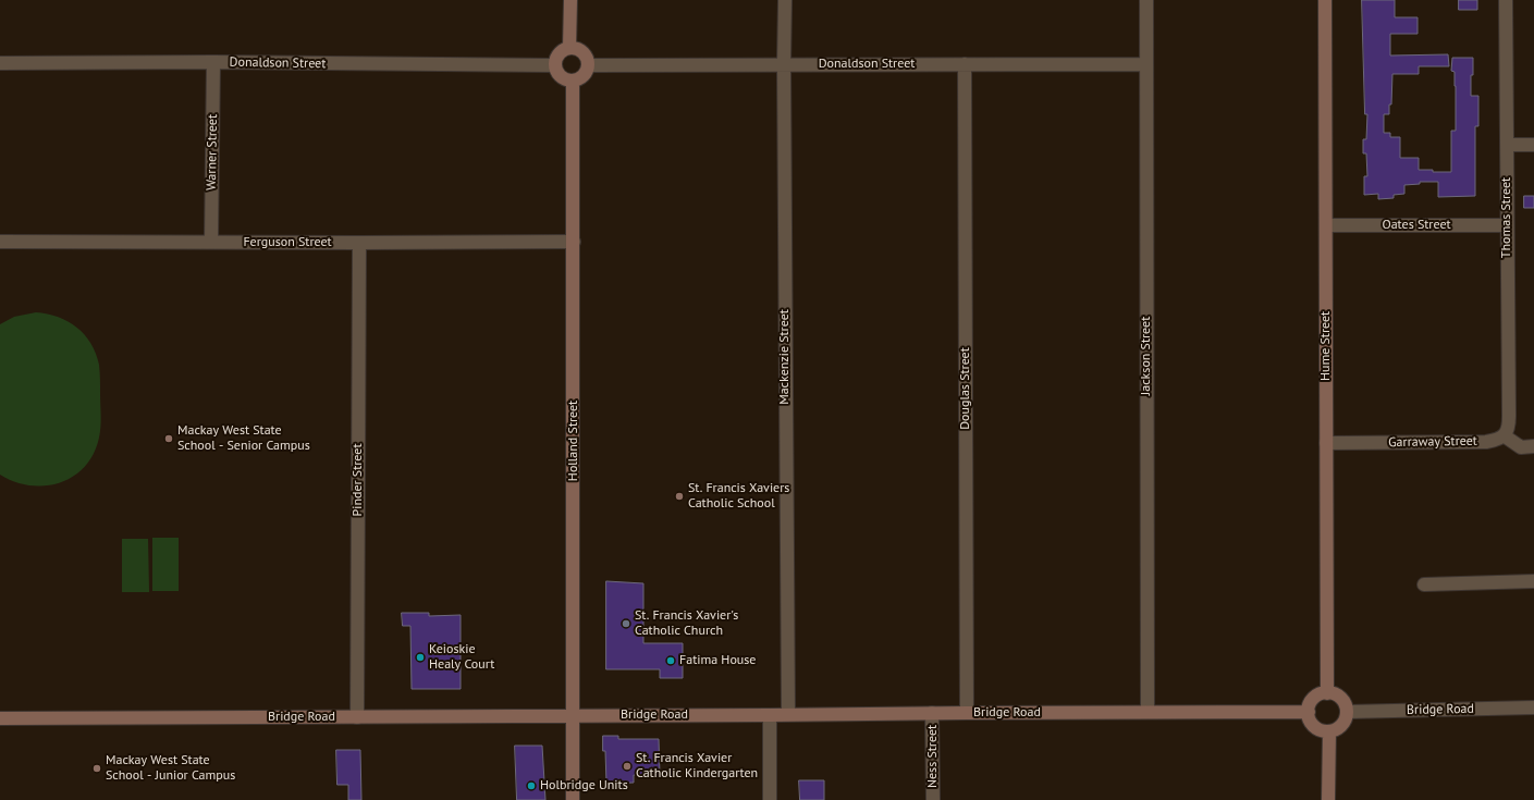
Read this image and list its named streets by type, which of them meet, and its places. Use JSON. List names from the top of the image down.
{
  "streets": {
    "street": [
      "Donaldson Street",
      "Warner Street",
      "Thomas Street",
      "Oates Street",
      "Ferguson Street",
      "Hume Street",
      "Jackson Street",
      "Mackenzie Street",
      "Douglas Street",
      "Holland Street",
      "Garraway Street",
      "Pinder Street",
      "Bridge Road",
      "Ness Street"
    ]
  },
  "crossings": [
    ["Donaldson Street", "Warner Street"],
    ["Donaldson Street", "Jackson Street"],
    ["Donaldson Street", "Mackenzie Street"],
    ["Donaldson Street", "Douglas Street"],
    ["Donaldson Street", "Holland Street"],
    ["Warner Street", "Ferguson Street"],
    ["Thomas Street", "Oates Street"],
    ["Thomas Street", "Garraway Street"],
    ["Oates Street", "Hume Street"],
    ["Ferguson Street", "Holland Street"],
    ["Ferguson Street", "Pinder Street"],
    ["Hume Street", "Garraway Street"],
    ["Hume Street", "Bridge Road"],
    ["Jackson Street", "Bridge Road"],
    ["Mackenzie Street", "Bridge Road"],
    ["Douglas Street", "Bridge Road"],
    ["Holland Street", "Bridge Road"],
    ["Pinder Street", "Bridge Road"],
    ["Bridge Road", "Ness Street"]
  ],
  "places": [
    "Mackay West State School - Senior Campus",
    "St. Francis Xaviers Catholic School",
    "St. Francis Xavier's Catholic Church",
    "Keioskie Healy Court",
    "Fatima House",
    "St. Francis Xavier Catholic Kindergarten",
    "Mackay West State School - Junior Campus",
    "Holbridge Units"
  ]
}
